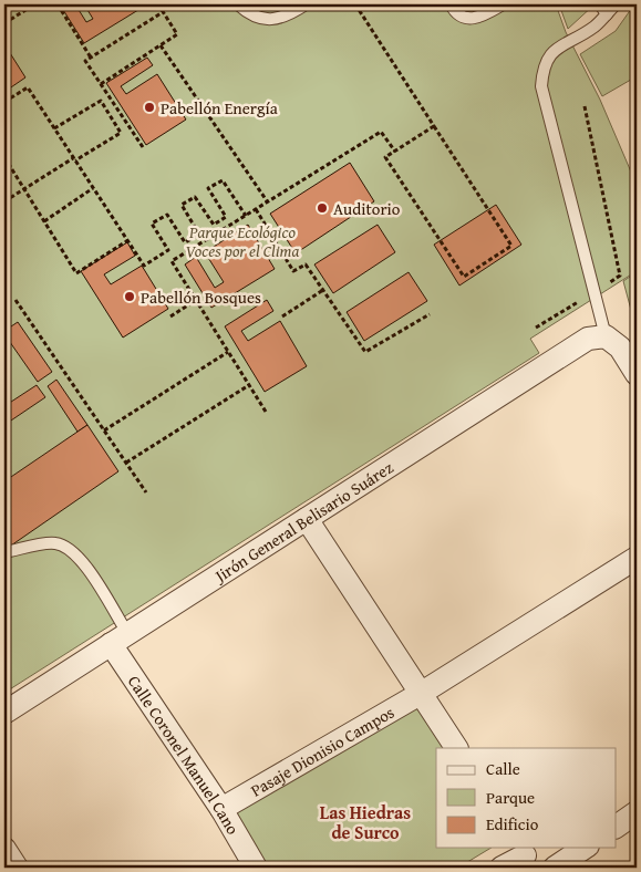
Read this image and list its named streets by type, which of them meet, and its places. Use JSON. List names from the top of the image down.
{
  "streets": {
    "street": ["Jirón General Belisario Suárez", "Pasaje Dionisio Campos", "Calle Coronel Manuel Cano"]
  },
  "crossings": [
    ["Jirón General Belisario Suárez", "Calle Coronel Manuel Cano"],
    ["Pasaje Dionisio Campos", "Calle Coronel Manuel Cano"]
  ],
  "districts": ["Las Hiedras de Surco"],
  "parks": ["Parque Ecológico Voces por el Clima"],
  "places": ["Pabellón Energía", "Auditorio", "Pabellón Bosques"],
  "legend": ["Calle", "Parque", "Edificio"]
}
